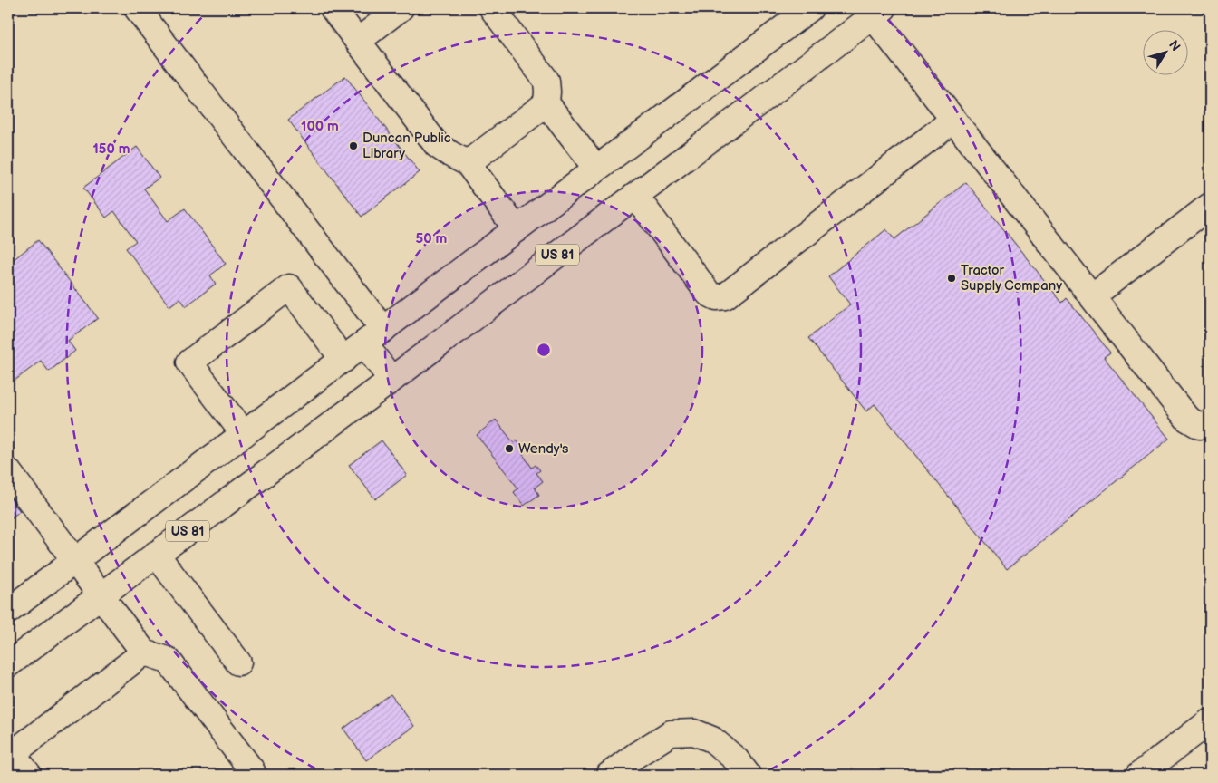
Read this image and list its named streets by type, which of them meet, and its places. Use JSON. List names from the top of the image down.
{
  "streets": {
    "main road": ["US 81"]
  },
  "places": ["Duncan Public Library", "Tractor Supply Company", "Wendy's"],
  "north": "top right",
  "rings": ["100 m", "150 m", "50 m"]
}
